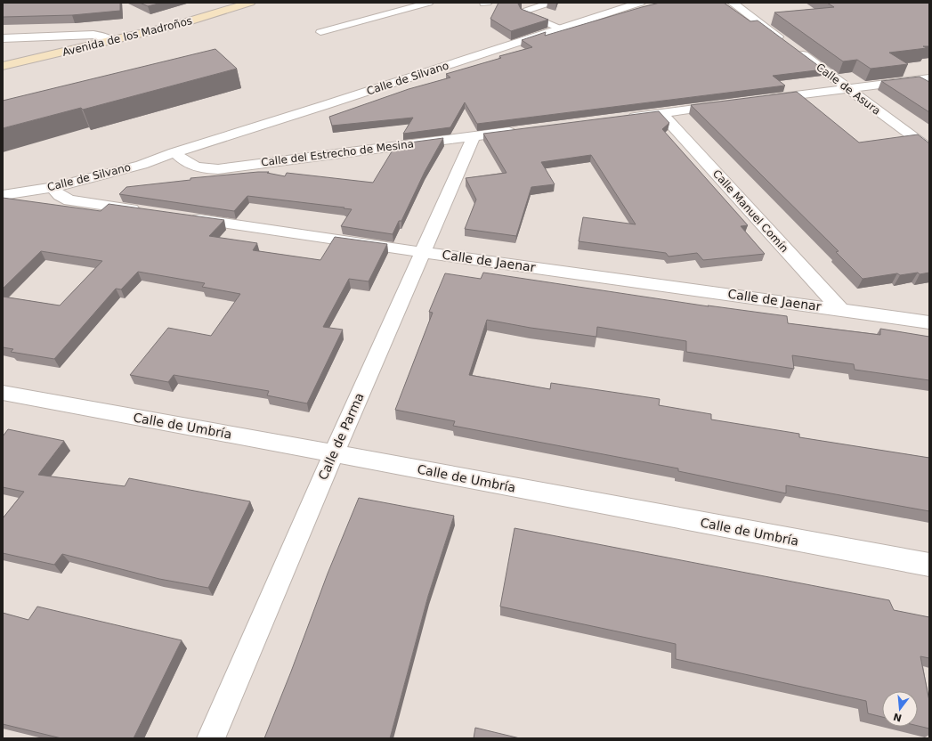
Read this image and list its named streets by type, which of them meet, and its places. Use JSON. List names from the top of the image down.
{
  "streets": {
    "street": [
      "Avenida de los Madroños",
      "Calle de Silvano",
      "Calle de Asura",
      "Calle del Estrecho de Mesina",
      "Calle Manuel Comín",
      "Calle de Jaenar",
      "Calle de Umbría",
      "Calle de Parma"
    ]
  },
  "crossings": [
    ["Calle de Silvano", "Calle del Estrecho de Mesina"],
    ["Calle del Estrecho de Mesina", "Calle de Parma"],
    ["Calle Manuel Comín", "Calle de Jaenar"],
    ["Calle de Jaenar", "Calle de Parma"],
    ["Calle de Umbría", "Calle de Parma"]
  ],
  "north": "bottom"
}
